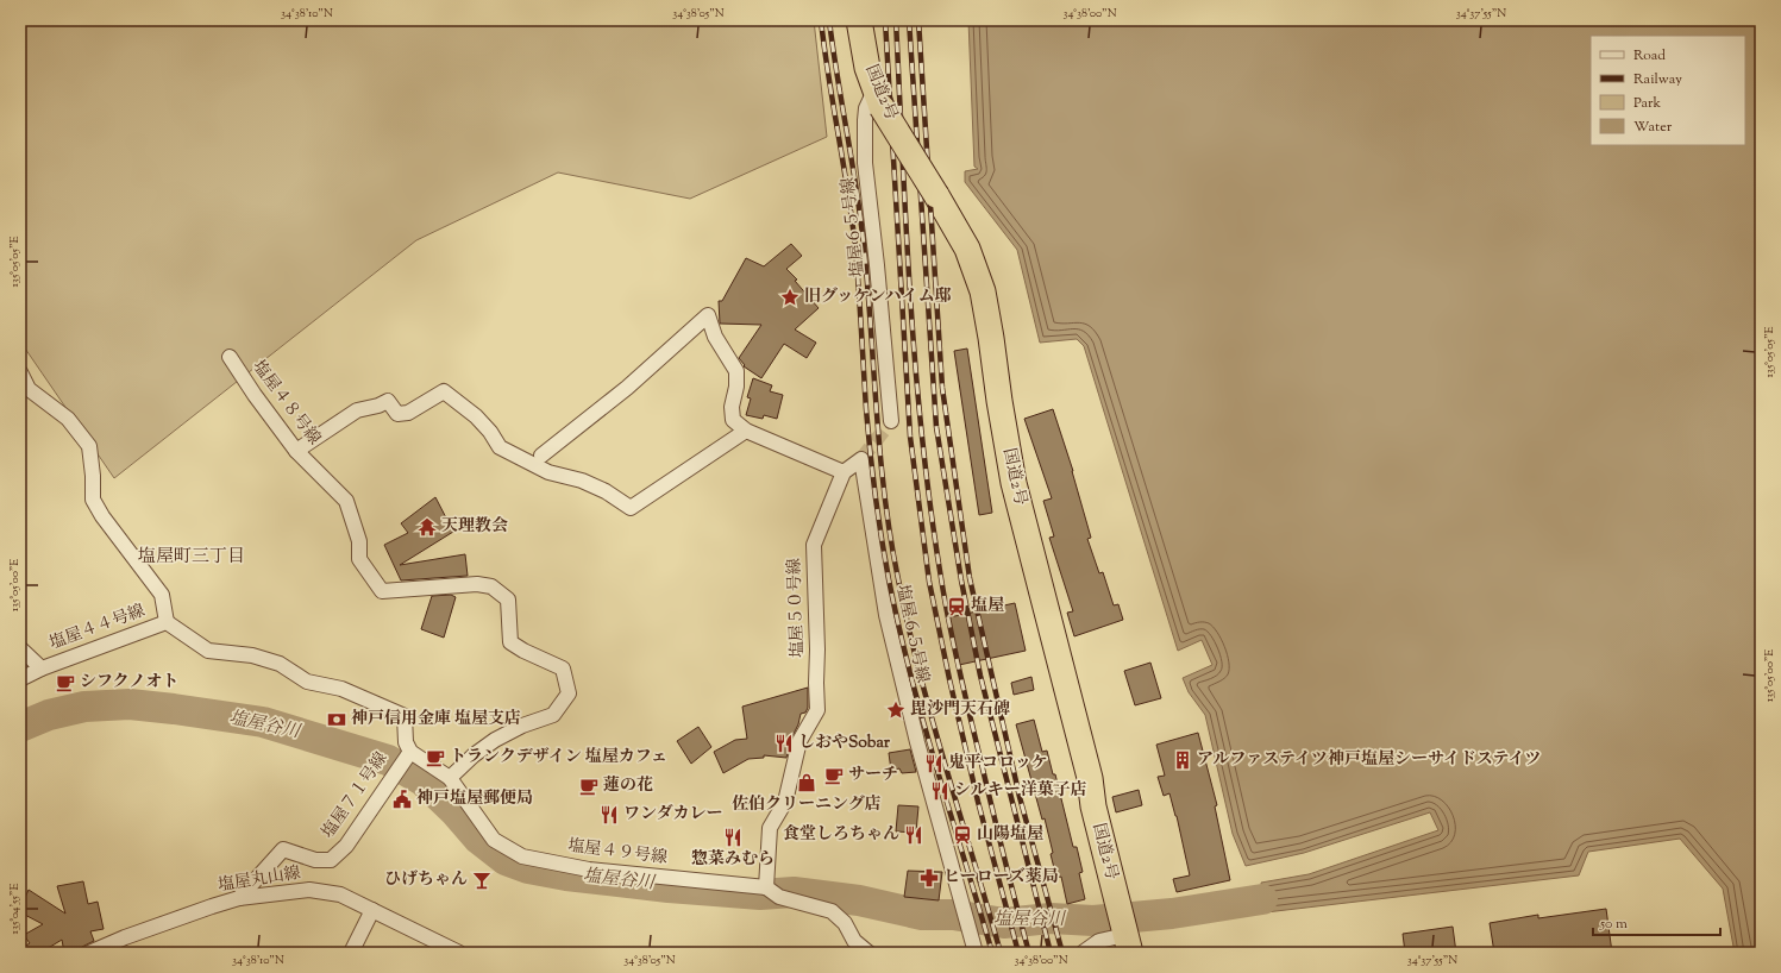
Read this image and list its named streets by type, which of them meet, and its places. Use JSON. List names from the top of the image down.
{
  "streets": {
    "highway": ["国道2号"],
    "street": [
      "塩屋６５号線",
      "塩屋４８号線",
      "塩屋５０号線",
      "塩屋４４号線",
      "塩屋７１号線",
      "塩屋４９号線",
      "塩屋丸山線"
    ]
  },
  "crossings": [
    ["国道2号", "塩屋６５号線"],
    ["塩屋６５号線", "塩屋５０号線"],
    ["塩屋４８号線", "塩屋４９号線"],
    ["塩屋５０号線", "塩屋４９号線"],
    ["塩屋４４号線", "塩屋７１号線"],
    ["塩屋７１号線", "塩屋丸山線"]
  ],
  "districts": ["塩屋町三丁目"],
  "water": ["塩屋谷川"],
  "places": {
    "place": ["旧グッケンハイム邸", "毘沙門天石碑"],
    "temple": ["天理教会"],
    "station": ["塩屋", "山陽塩屋"],
    "cafe": [
      "シフクノオト",
      "トランクデザイン 塩屋カフェ",
      "サーチ",
      "蓮の花"
    ],
    "bank": ["神戸信用金庫 塩屋支店"],
    "restaurant": [
      "しおやSobar",
      "鬼平コロッケ",
      "シルキー洋菓子店",
      "ワンダカレー",
      "食堂しろちゃん",
      "惣菜みむら"
    ],
    "building": ["アルファステイツ神戸塩屋シーサイドステイツ"],
    "shop": ["佐伯クリーニング店"],
    "public building": ["神戸塩屋郵便局"],
    "pharmacy": ["ヒーローズ薬局"],
    "bar": ["ひげちゃん"]
  },
  "legend": [
    "Road",
    "Railway",
    "Park",
    "Water"
  ],
  "scale_bar": "50 m",
  "coordinates": [
    "34°38'10\"N",
    "34°38'05\"N",
    "34°38'00\"N",
    "34°37'55\"N",
    "135°05'05\"E",
    "135°05'00\"E",
    "135°04'55\"E"
  ]
}
